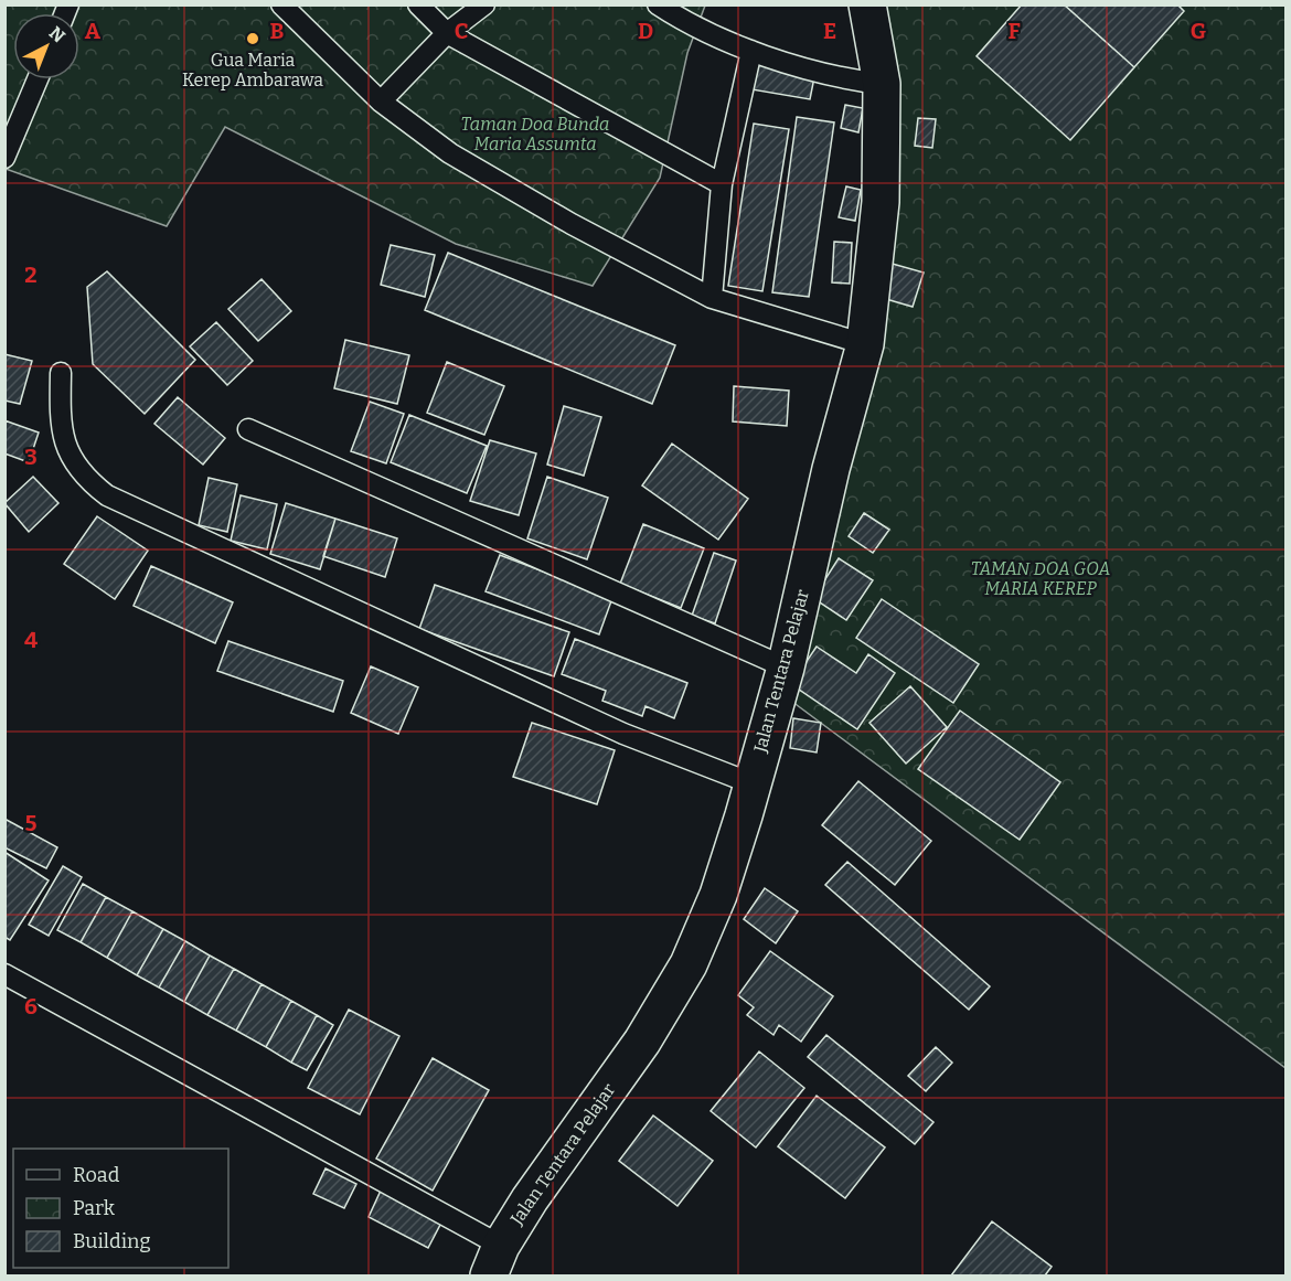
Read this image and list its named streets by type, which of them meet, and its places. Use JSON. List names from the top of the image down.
{
  "streets": {
    "street": ["Jalan Tentara Pelajar"]
  },
  "parks": ["Taman Doa Bunda Maria Assumta", "TAMAN DOA GOA MARIA KEREP"],
  "places": ["Gua Maria Kerep Ambarawa"],
  "legend": ["Road", "Park", "Building"],
  "north": "top right",
  "grid": {
    "columns": [
      "A",
      "B",
      "C",
      "D",
      "E",
      "F",
      "G"
    ],
    "rows": [
      "2",
      "3",
      "4",
      "5",
      "6"
    ]
  }
}
